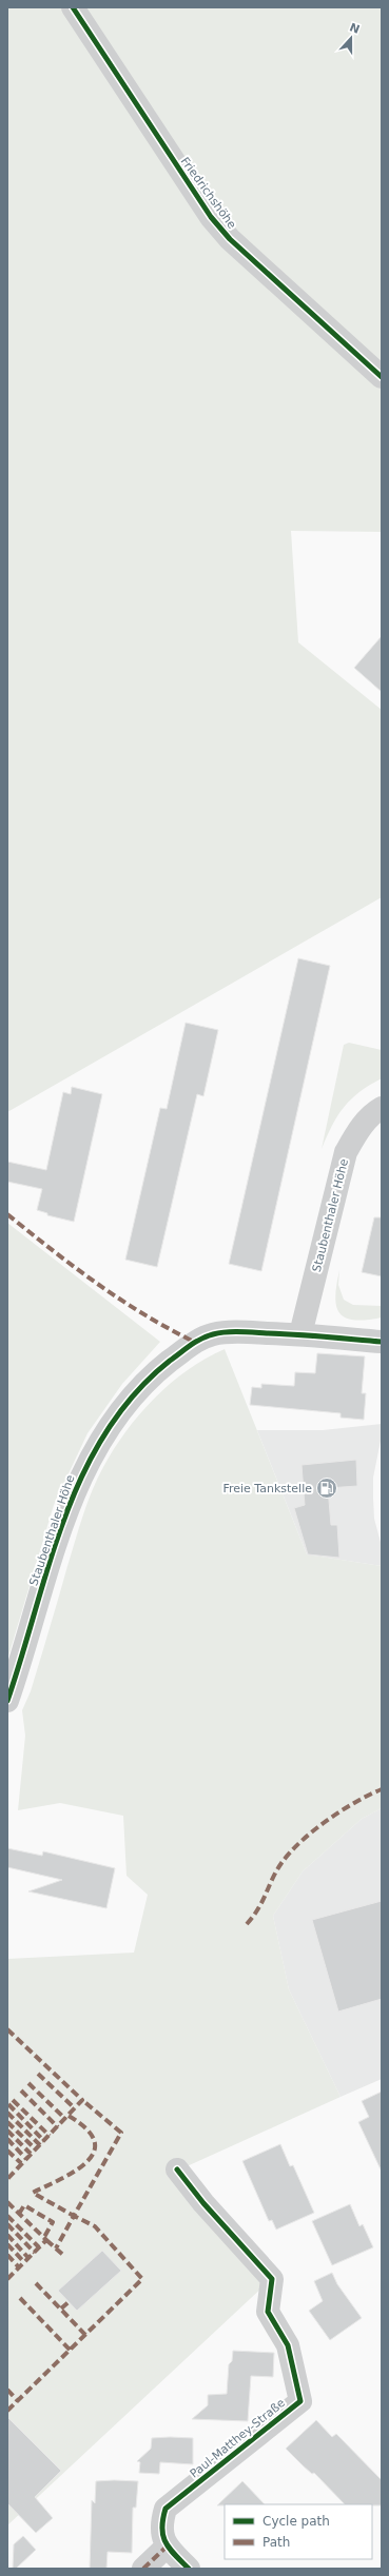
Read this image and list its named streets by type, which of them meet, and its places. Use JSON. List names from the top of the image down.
{
  "streets": {
    "street": ["Friedrichshöhe", "Staubenthaler Höhe", "Paul-Matthey-Straße"]
  },
  "places": {
    "fuel station": ["Freie Tankstelle"]
  },
  "legend": ["Cycle path", "Path"],
  "north": "top"
}
